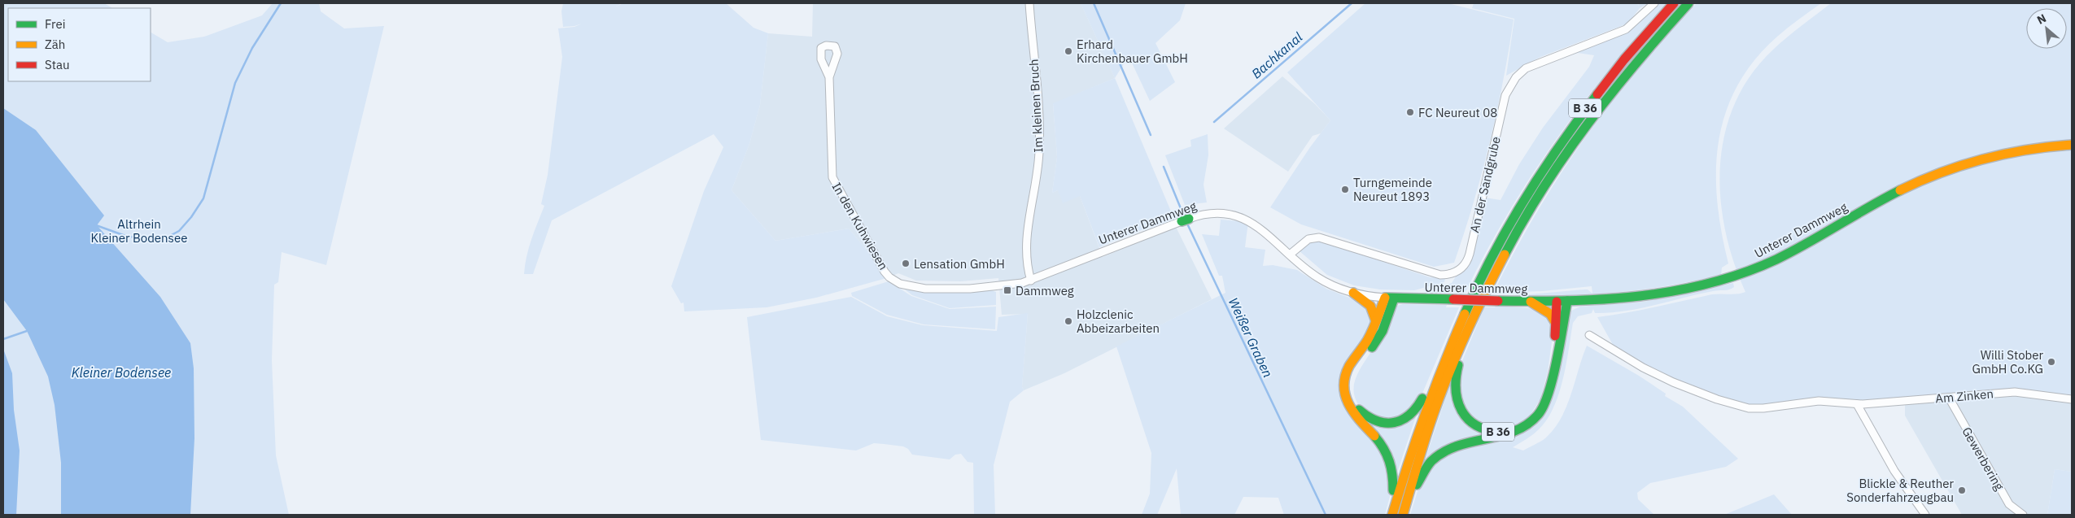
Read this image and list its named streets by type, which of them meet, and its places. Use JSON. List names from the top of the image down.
{
  "streets": {
    "main road": ["B 36", "Unterer Dammweg"],
    "street": [
      "Im kleinen Bruch",
      "An der Sandgrube",
      "In den Kuhwiesen",
      "Am Zinken",
      "Gewerbering"
    ]
  },
  "crossings": [
    ["Im kleinen Bruch", "Unterer Dammweg"],
    ["B 36", "Unterer Dammweg"],
    ["An der Sandgrube", "Unterer Dammweg"],
    ["Unterer Dammweg", "In den Kuhwiesen"],
    ["Am Zinken", "Gewerbering"]
  ],
  "water": ["Bachkanal", "Weißer Graben", "Kleiner Bodensee"],
  "parks": ["Altrhein Kleiner Bodensee"],
  "places": {
    "other": [
      "Erhard Kirchenbauer GmbH",
      "FC Neureut 08",
      "Turngemeinde Neureut 1893",
      "Lensation GmbH",
      "Holzclenic Abbeizarbeiten",
      "Willi Stober GmbH Co.KG",
      "Blickle & Reuther Sonderfahrzeugbau"
    ],
    "transit": ["Dammweg"]
  },
  "legend": ["Frei", "Zäh", "Stau"],
  "north": "top left"
}
